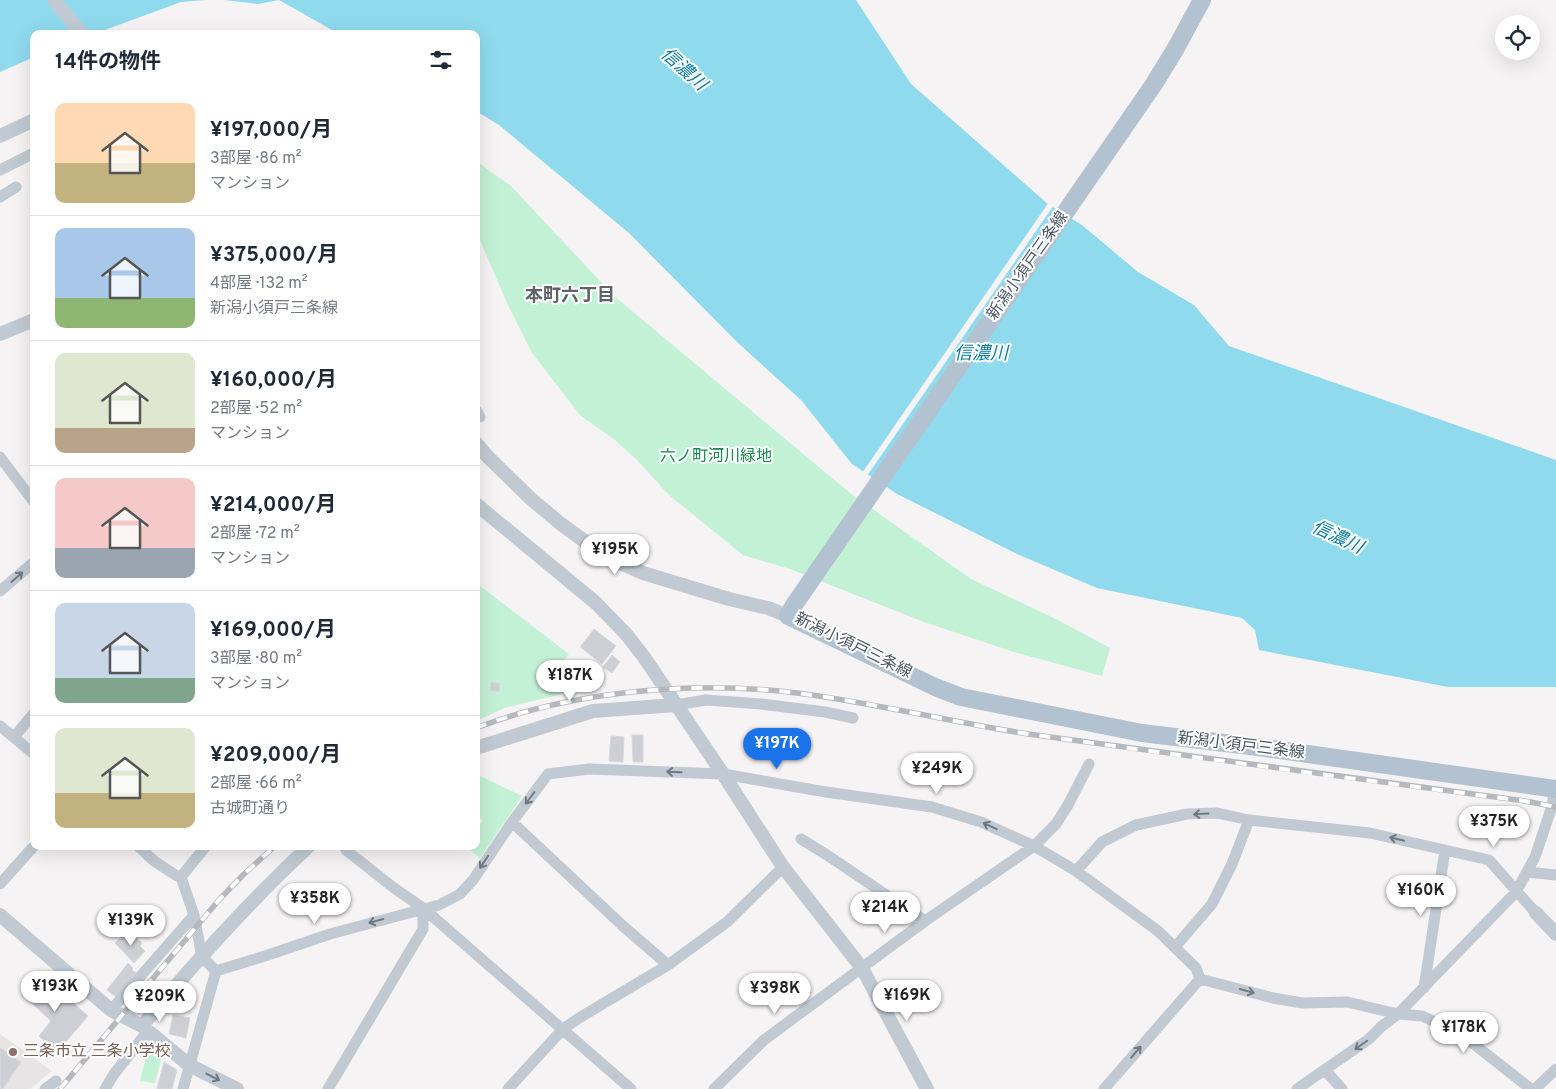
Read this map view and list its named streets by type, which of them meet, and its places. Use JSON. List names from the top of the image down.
{
  "streets": {
    "main road": ["新潟小須戸三条線"]
  },
  "districts": ["本町六丁目"],
  "water": ["信濃川"],
  "parks": ["六ノ町河川緑地"],
  "places": ["三条市立 三条小学校"],
  "page": {
    "heading": "14件の物件",
    "list": [
      {
        "name": "¥197,000/月",
        "note": "3部屋 · 86 m² · マンション"
      },
      {
        "name": "¥375,000/月",
        "note": "4部屋 · 132 m² · 新潟小須戸三条線"
      },
      {
        "name": "¥160,000/月",
        "note": "2部屋 · 52 m² · マンション"
      },
      {
        "name": "¥214,000/月",
        "note": "2部屋 · 72 m² · マンション"
      },
      {
        "name": "¥169,000/月",
        "note": "3部屋 · 80 m² · マンション"
      },
      {
        "name": "¥209,000/月",
        "note": "2部屋 · 66 m² · 古城町通り"
      }
    ],
    "price": [
      "¥195K",
      "¥187K",
      "¥197K",
      "¥249K",
      "¥375K",
      "¥160K",
      "¥358K",
      "¥214K",
      "¥139K",
      "¥193K",
      "¥398K",
      "¥169K",
      "¥209K",
      "¥178K"
    ]
  }
}
